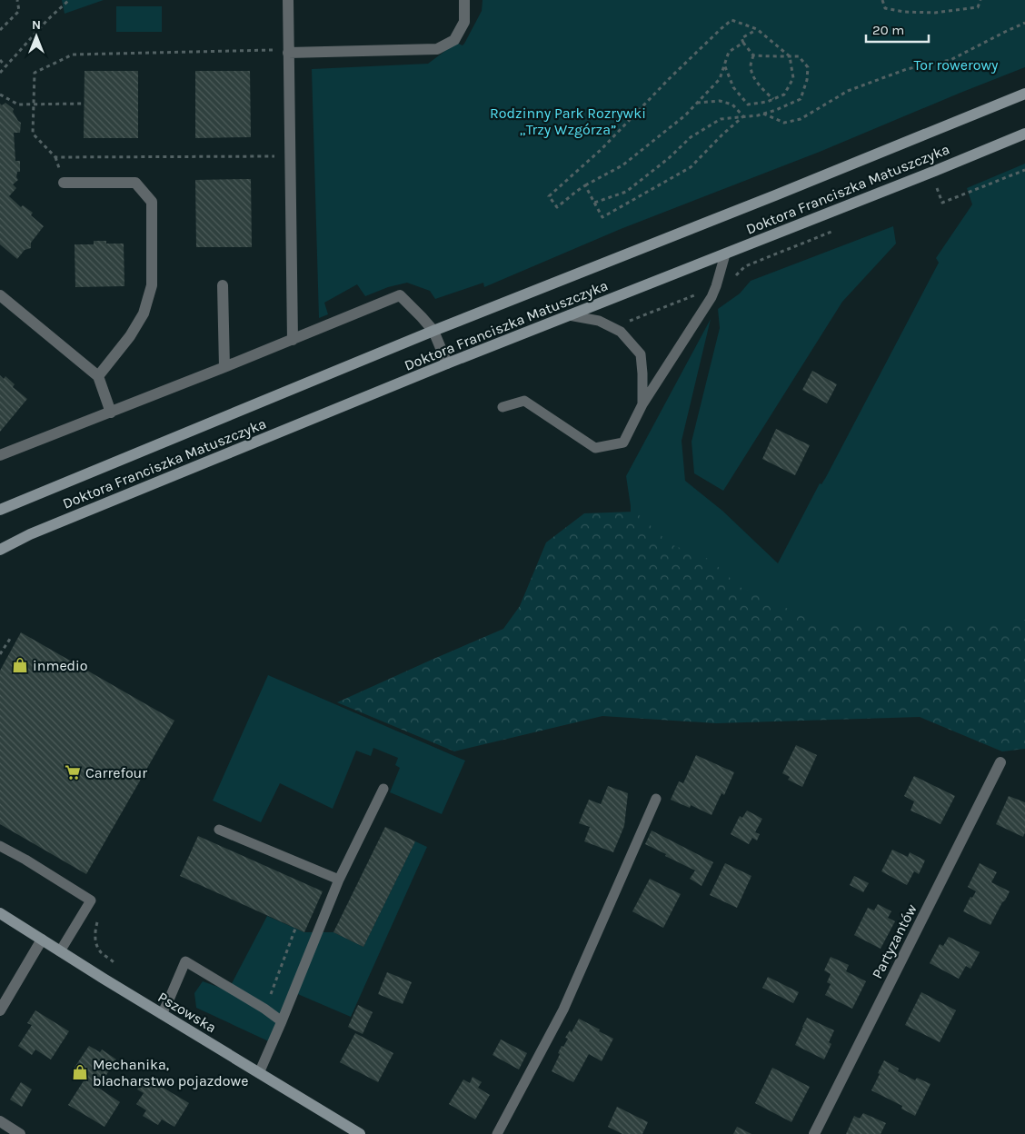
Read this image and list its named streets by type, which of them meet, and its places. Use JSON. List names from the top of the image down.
{
  "streets": {
    "main road": ["Doktora Franciszka Matuszczyka", "Pszowska"],
    "street": ["Partyzantów"]
  },
  "parks": ["Tor rowerowy", "Rodzinny Park Rozrywki „Trzy Wzgórza”"],
  "places": {
    "shop": ["inmedio", "Mechanika, blacharstwo pojazdowe"],
    "supermarket": ["Carrefour"]
  },
  "scale_bar": "20 m",
  "north": "top"
}
